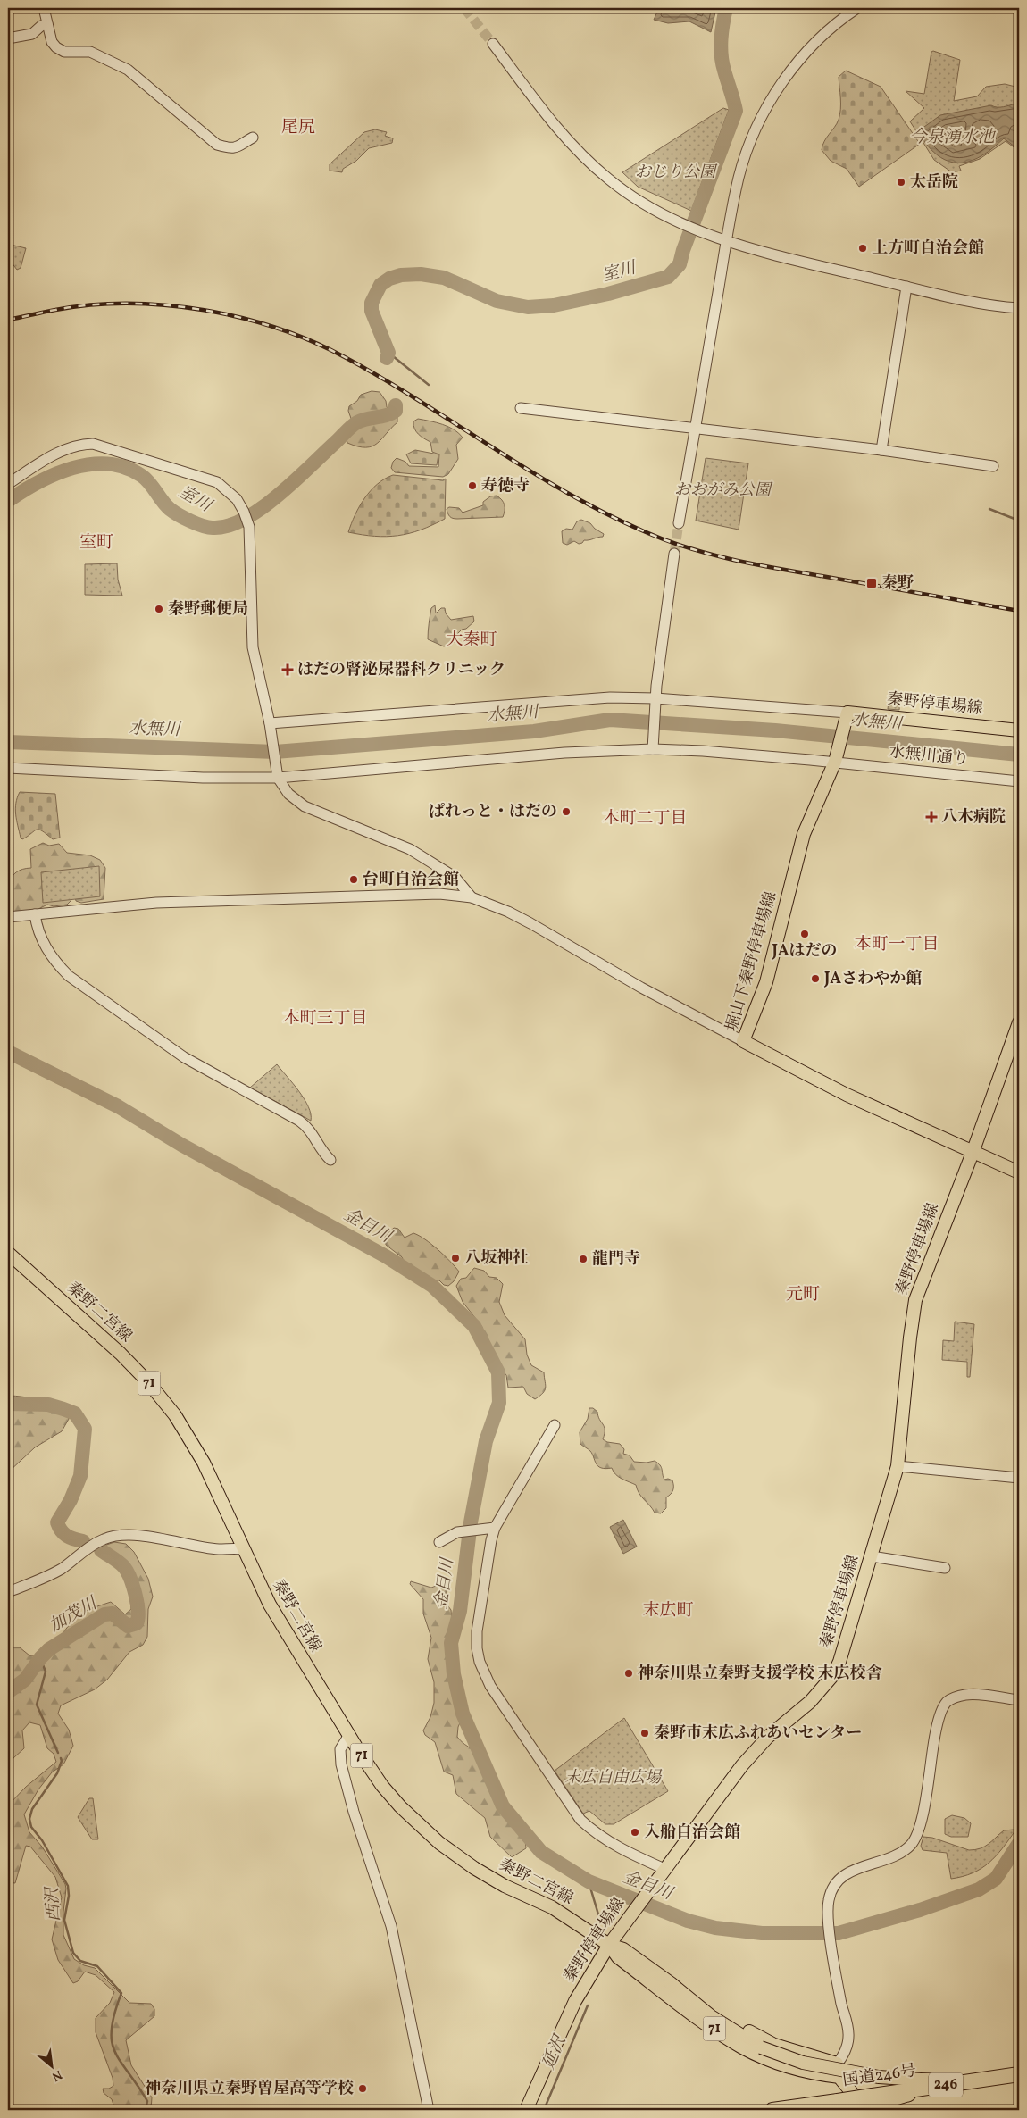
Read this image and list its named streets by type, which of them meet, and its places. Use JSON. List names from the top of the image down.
{
  "streets": {
    "highway": ["国道246号", "246"],
    "main road": [
      "秦野停車場線",
      "堀山下秦野停車場線",
      "秦野二宮線",
      "71"
    ],
    "street": ["水無川通り"]
  },
  "crossings": [
    ["秦野停車場線", "堀山下秦野停車場線"],
    ["秦野停車場線", "秦野二宮線"],
    ["秦野停車場線", "71"],
    ["水無川通り", "堀山下秦野停車場線"],
    ["秦野二宮線", "71"],
    ["71", "国道246号"]
  ],
  "districts": [
    "尾尻",
    "室町",
    "大秦町",
    "本町二丁目",
    "本町一丁目",
    "本町三丁目",
    "元町",
    "末広町"
  ],
  "water": [
    "今泉湧水池",
    "室川",
    "水無川",
    "金目川",
    "加茂川",
    "西沢",
    "延沢"
  ],
  "parks": ["おじり公園", "おおがみ公園", "末広自由広場"],
  "places": {
    "other": [
      "太岳院",
      "上方町自治会館",
      "寿徳寺",
      "秦野郵便局",
      "ぱれっと・はだの",
      "台町自治会館",
      "JAはだの",
      "JAさわやか館",
      "八坂神社",
      "龍門寺",
      "神奈川県立秦野支援学校 末広校舎",
      "秦野市末広ふれあいセンター",
      "入船自治会館",
      "神奈川県立秦野曽屋高等学校"
    ],
    "transit": ["秦野"],
    "health": ["はだの腎泌尿器科クリニック", "八木病院"]
  },
  "north": "bottom right"
}
